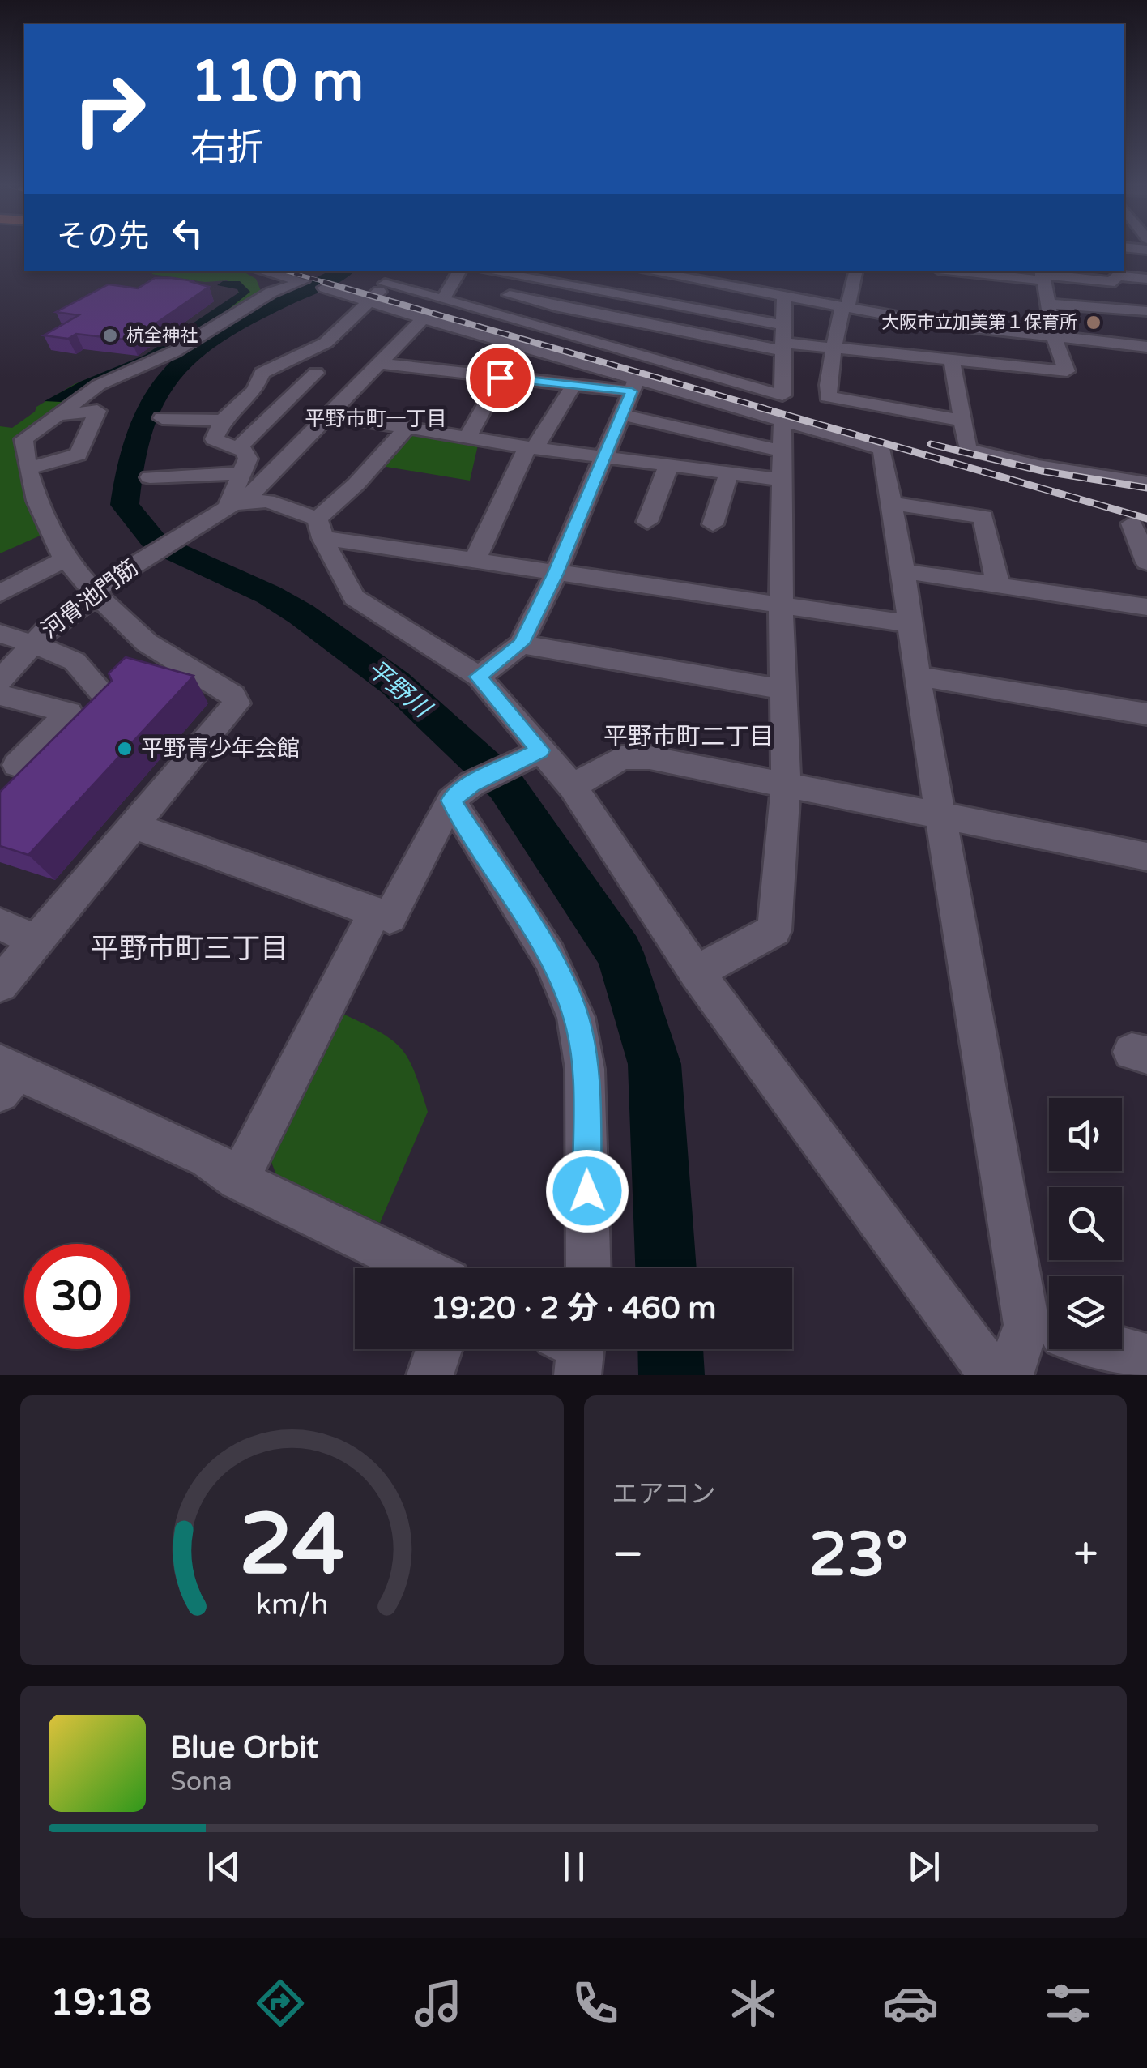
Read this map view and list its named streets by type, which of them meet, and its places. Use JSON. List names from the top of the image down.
{
  "streets": {
    "street": ["河骨池門筋"]
  },
  "districts": ["平野市町一丁目", "平野市町二丁目", "平野市町三丁目"],
  "water": ["平野川"],
  "places": ["大阪市立加美第１保育所", "杭全神社", "平野青少年会館"],
  "page": {
    "turn": ["110 m", "右折"],
    "then": "その先",
    "limit": "30",
    "trip": "19:20 · 2 分 · 460 m",
    "tile": "エアコン",
    "heat": ["−", "23°", "+"],
    "song": ["Blue Orbit", "Sona"],
    "tabs": "19:18",
    "gauge": ["24", "km/h"]
  }
}
